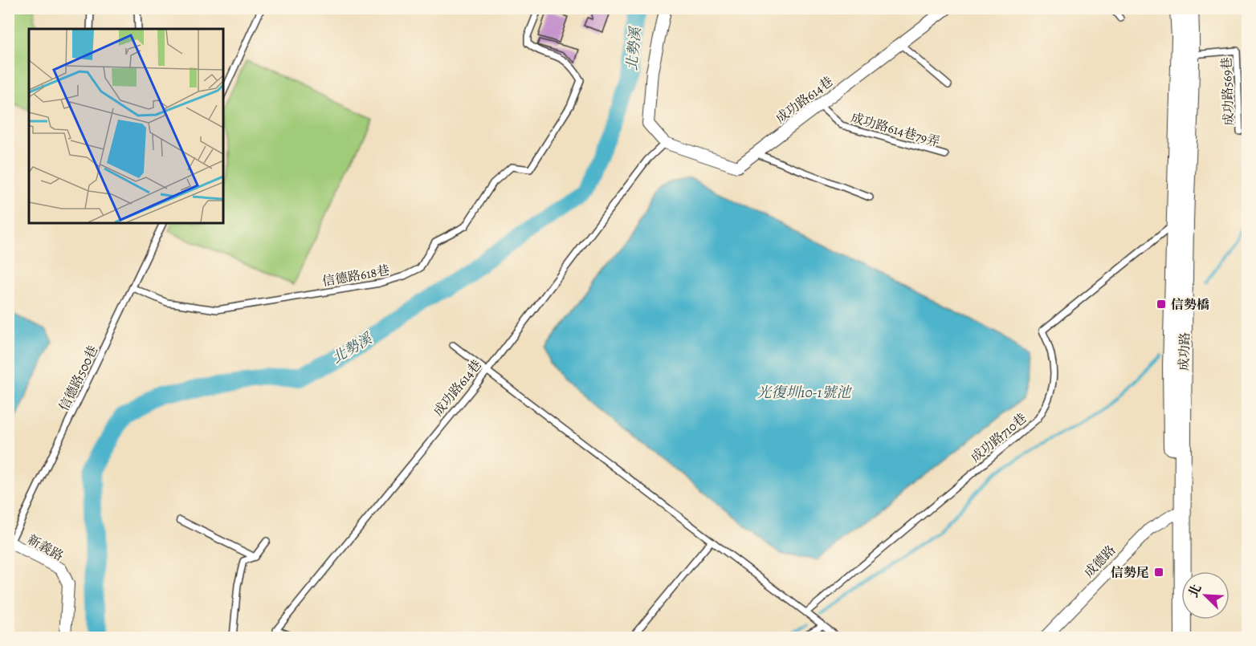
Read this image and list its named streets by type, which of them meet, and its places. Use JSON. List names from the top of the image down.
{
  "streets": {
    "street": [
      "成功路614巷",
      "成功路",
      "新義路",
      "成德路"
    ],
    "lane": [
      "成功路569巷",
      "成功路614巷79弄",
      "信德路618巷",
      "信德路500巷",
      "成功路710巷"
    ]
  },
  "crossings": [
    ["成功路569巷", "成功路"],
    ["成功路614巷", "成功路614巷79弄"],
    ["信德路618巷", "信德路500巷"],
    ["成功路", "成功路710巷"],
    ["成功路", "成德路"],
    ["信德路500巷", "新義路"]
  ],
  "water": ["北勢溪", "光復圳10-1號池"],
  "places": {
    "transit": ["信勢橋", "信勢尾"]
  },
  "north": "top left"
}
